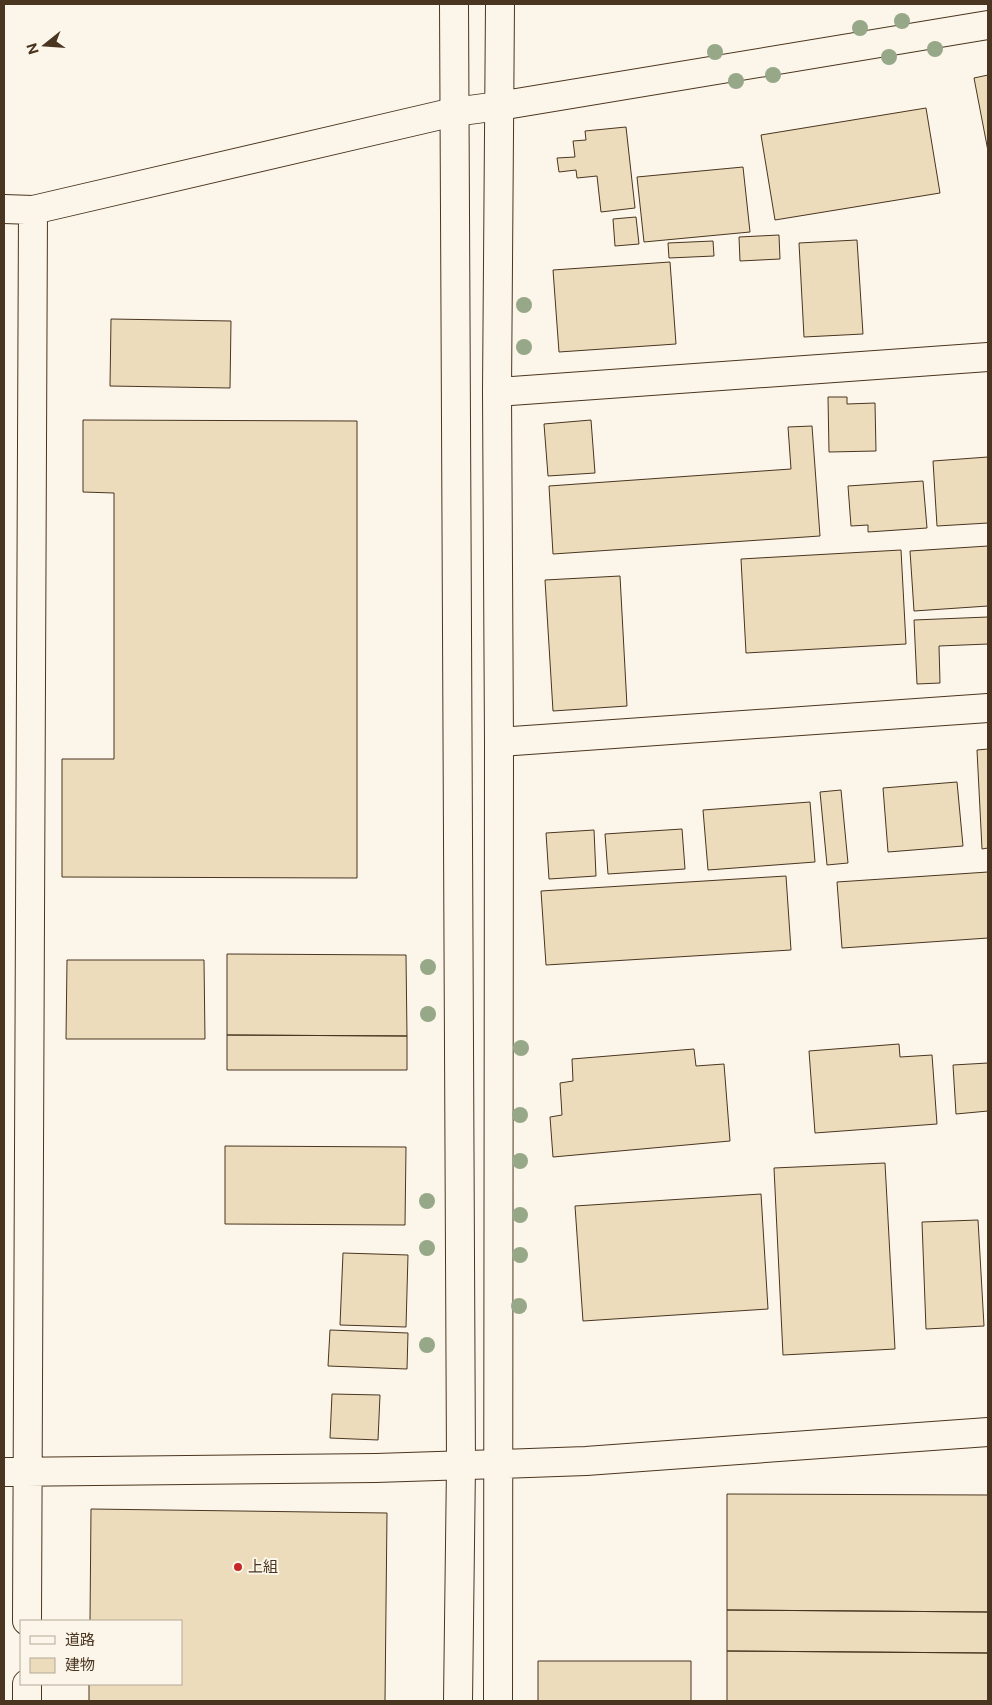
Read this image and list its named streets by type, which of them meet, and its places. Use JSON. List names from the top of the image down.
{
  "places": ["上組"],
  "legend": ["道路", "建物"],
  "north": "left"
}
